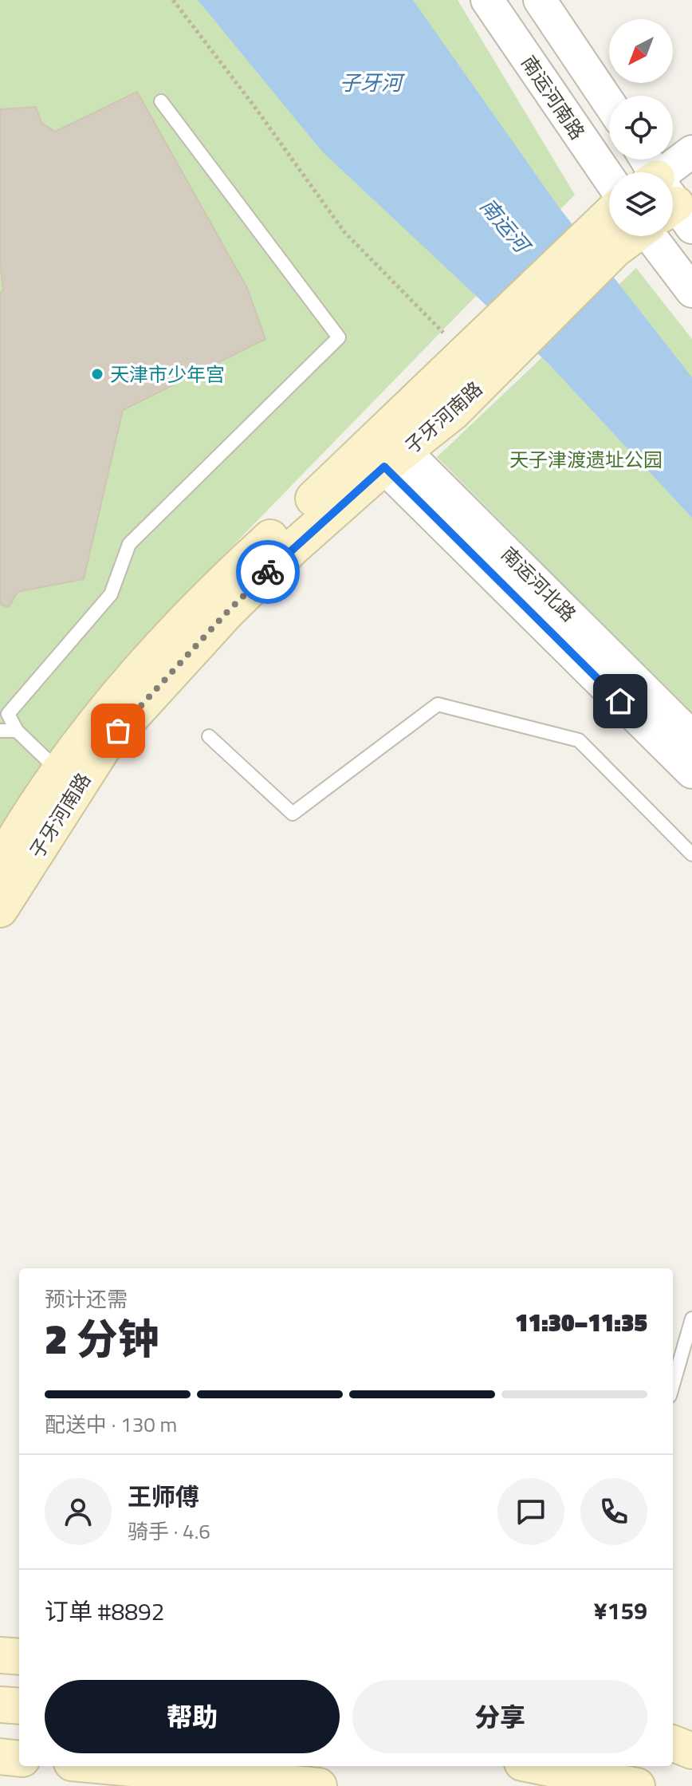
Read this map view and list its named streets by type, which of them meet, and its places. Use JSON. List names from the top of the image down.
{
  "streets": {
    "main road": ["子牙河南路"],
    "street": ["南运河南路", "南运河北路"]
  },
  "crossings": [
    ["子牙河南路", "南运河北路"]
  ],
  "water": ["子牙河", "南运河"],
  "parks": ["天子津渡遗址公园"],
  "places": ["天津市少年宫"],
  "north": "bottom left",
  "page": {
    "heading": ["2 分钟", "预计还需", "11:30–11:35"],
    "panel": [
      "王师傅",
      "骑手 · 4.6",
      "订单 #8892",
      "¥159"
    ],
    "bar": "配送中 · 130 m",
    "buttons": ["帮助", "分享"]
  }
}
